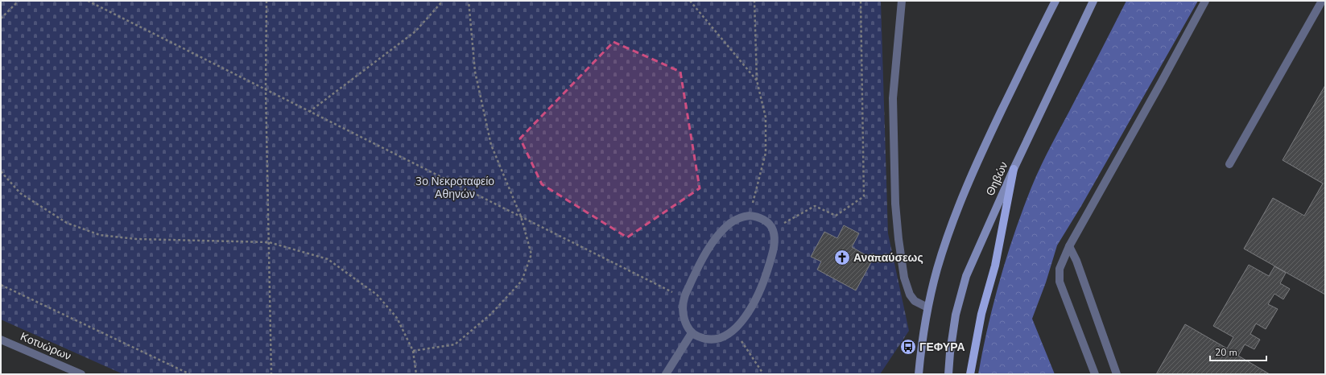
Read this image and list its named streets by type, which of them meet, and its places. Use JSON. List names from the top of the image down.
{
  "streets": {
    "main road": ["Θηβών"],
    "street": ["Κοτυώρων"]
  },
  "parks": ["3ο Νεκροταφείο Αθηνών"],
  "places": {
    "church": ["Αναπαύσεως"],
    "bus stop": ["ΓΕΦΥΡΑ"]
  },
  "scale_bar": "20 m"
}
